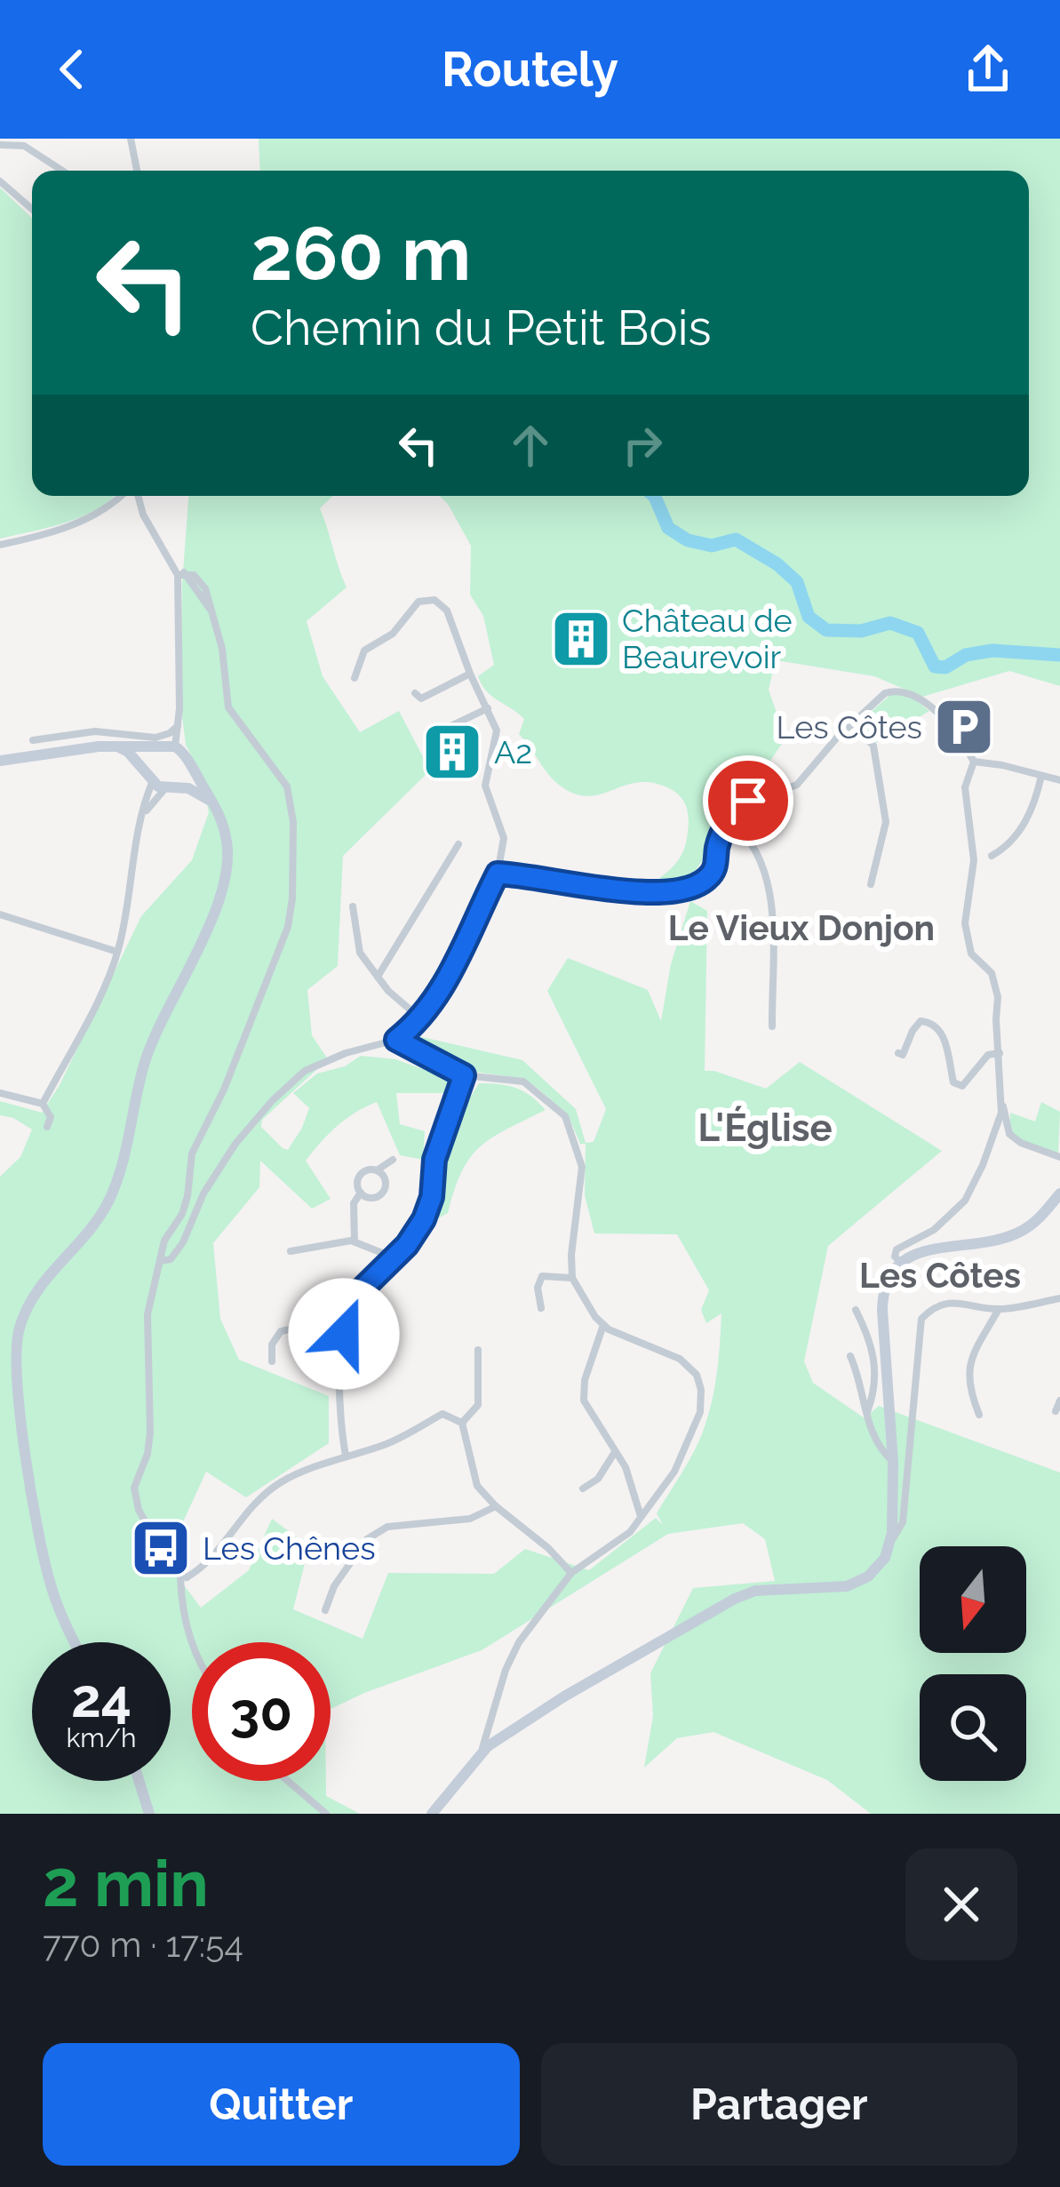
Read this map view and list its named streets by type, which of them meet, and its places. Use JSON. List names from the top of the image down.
{
  "districts": ["Le Vieux Donjon", "L'Église", "Les Côtes"],
  "places": {
    "building": ["Château de Beaurevoir", "A2"],
    "parking": ["Les Côtes"],
    "bus stop": ["Les Chênes"]
  },
  "north": "bottom",
  "page": {
    "header": "Routely",
    "turn": ["260 m", "Chemin du Petit Bois"],
    "speed": "24 km/h",
    "limit": "30",
    "heading": ["2 min", "770 m · 17:54"],
    "buttons": ["Quitter", "Partager"]
  }
}
